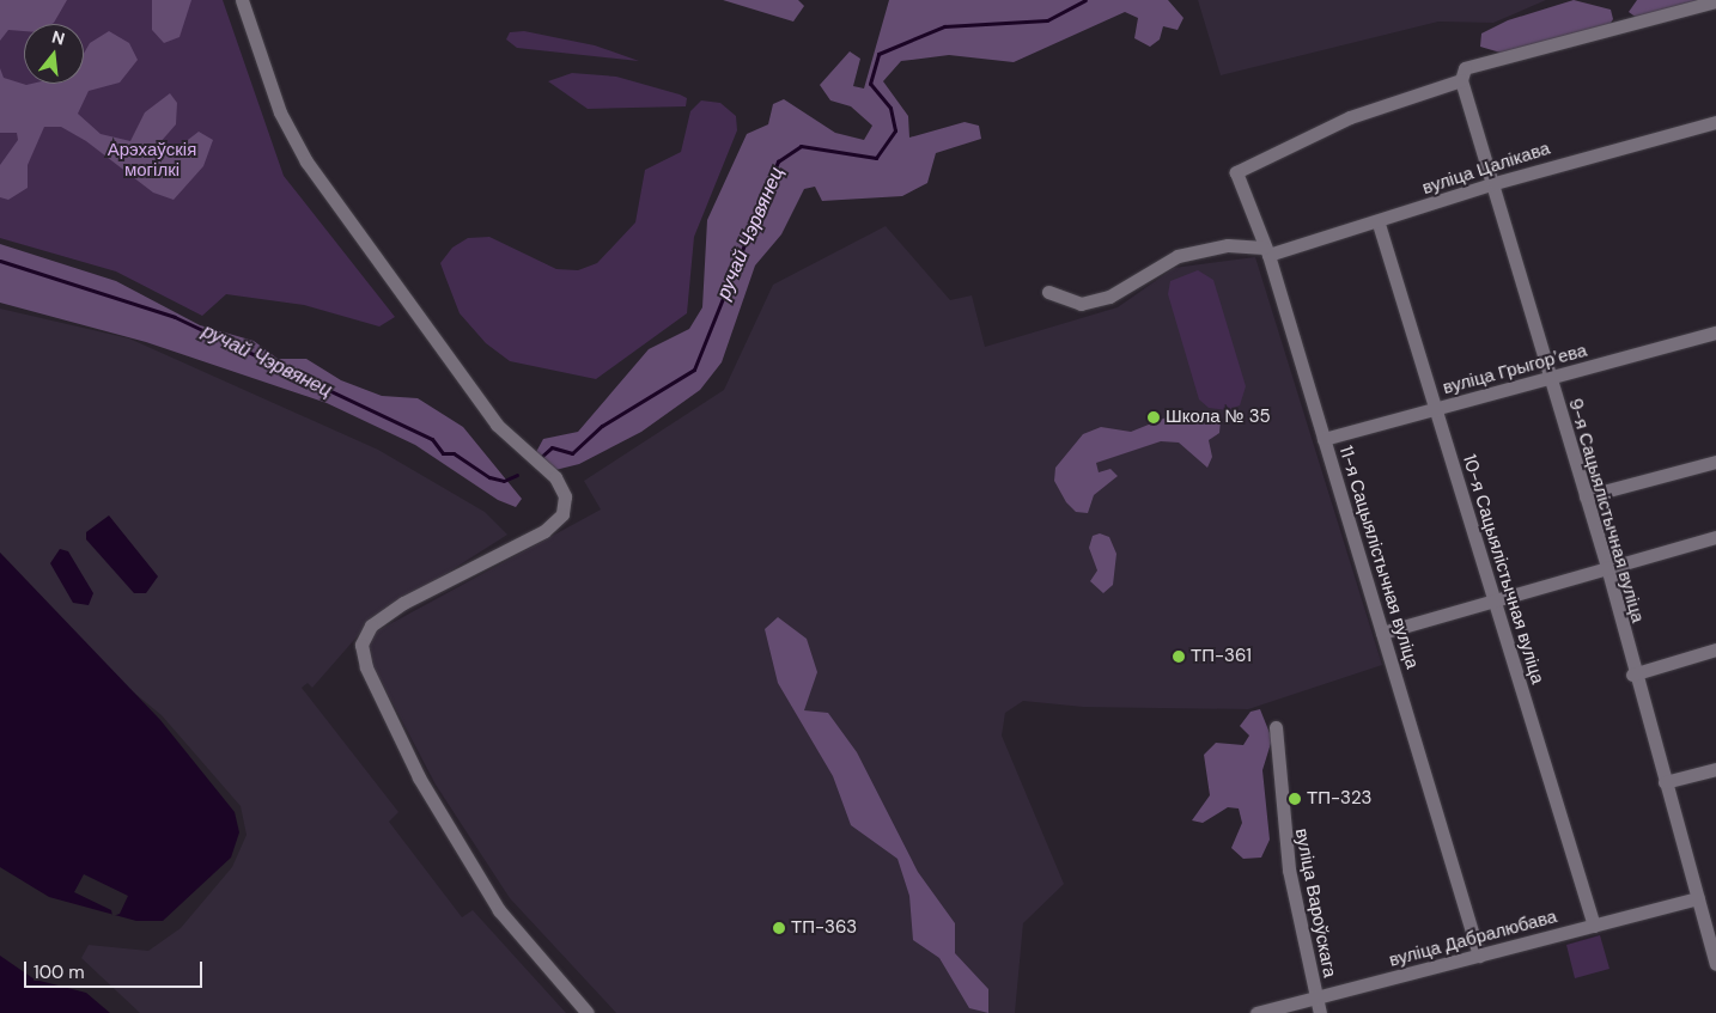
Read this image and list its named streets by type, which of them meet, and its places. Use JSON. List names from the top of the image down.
{
  "streets": {
    "street": [
      "вуліца Цалікава",
      "вуліца Грыгорʼева",
      "9-я Сацыялістычная вуліца",
      "11-я Сацыялістычная вуліца",
      "10-я Сацыялістычная вуліца",
      "вуліца Вароўскага",
      "вуліца Дабралюбава"
    ]
  },
  "crossings": [
    ["вуліца Цалікава", "9-я Сацыялістычная вуліца"],
    ["вуліца Цалікава", "11-я Сацыялістычная вуліца"],
    ["вуліца Цалікава", "10-я Сацыялістычная вуліца"],
    ["вуліца Грыгорʼева", "9-я Сацыялістычная вуліца"],
    ["вуліца Грыгорʼева", "11-я Сацыялістычная вуліца"],
    ["вуліца Грыгорʼева", "10-я Сацыялістычная вуліца"],
    ["9-я Сацыялістычная вуліца", "11-я Сацыялістычная вуліца"],
    ["9-я Сацыялістычная вуліца", "вуліца Дабралюбава"],
    ["11-я Сацыялістычная вуліца", "вуліца Дабралюбава"],
    ["10-я Сацыялістычная вуліца", "вуліца Дабралюбава"],
    ["вуліца Вароўскага", "вуліца Дабралюбава"]
  ],
  "water": ["ручай Чэрвянец"],
  "parks": ["Арэхаўскія могілкі"],
  "places": [
    "Школа № 35",
    "ТП-361",
    "ТП-323",
    "ТП-363"
  ],
  "scale_bar": "100 m",
  "north": "top"
}
